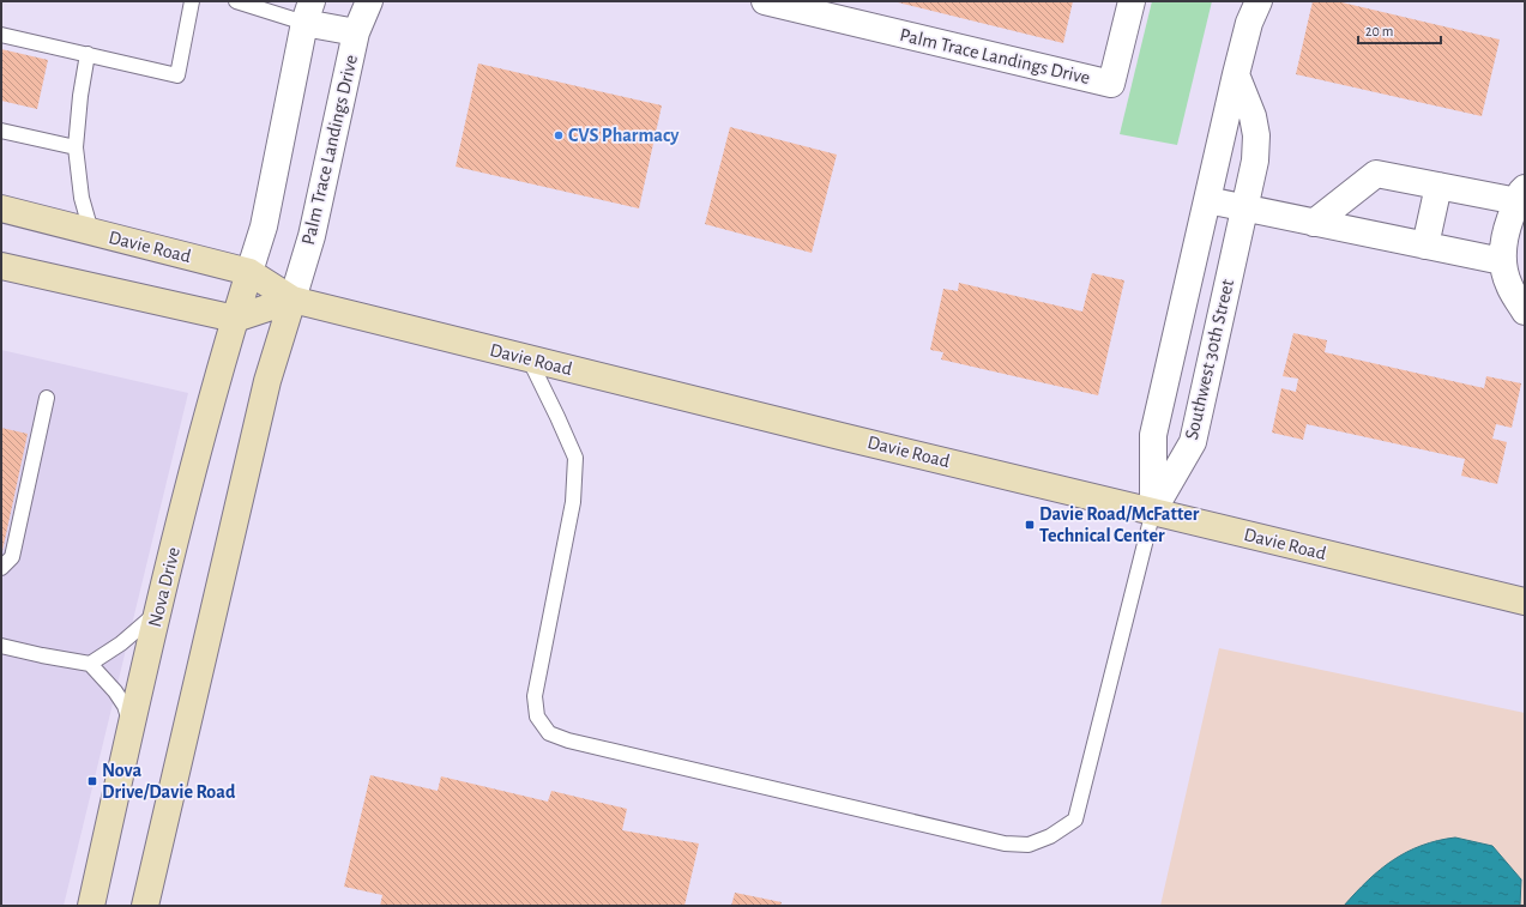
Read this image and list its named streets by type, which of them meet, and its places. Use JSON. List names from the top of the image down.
{
  "streets": {
    "main road": ["Davie Road", "Nova Drive"],
    "street": ["Palm Trace Landings Drive", "Southwest 30th Street"]
  },
  "crossings": [
    ["Palm Trace Landings Drive", "Davie Road"],
    ["Davie Road", "Southwest 30th Street"],
    ["Davie Road", "Nova Drive"]
  ],
  "places": {
    "other": ["CVS Pharmacy"],
    "transit": ["Davie Road/McFatter Technical Center", "Nova Drive/Davie Road"]
  },
  "scale_bar": "20 m"
}
